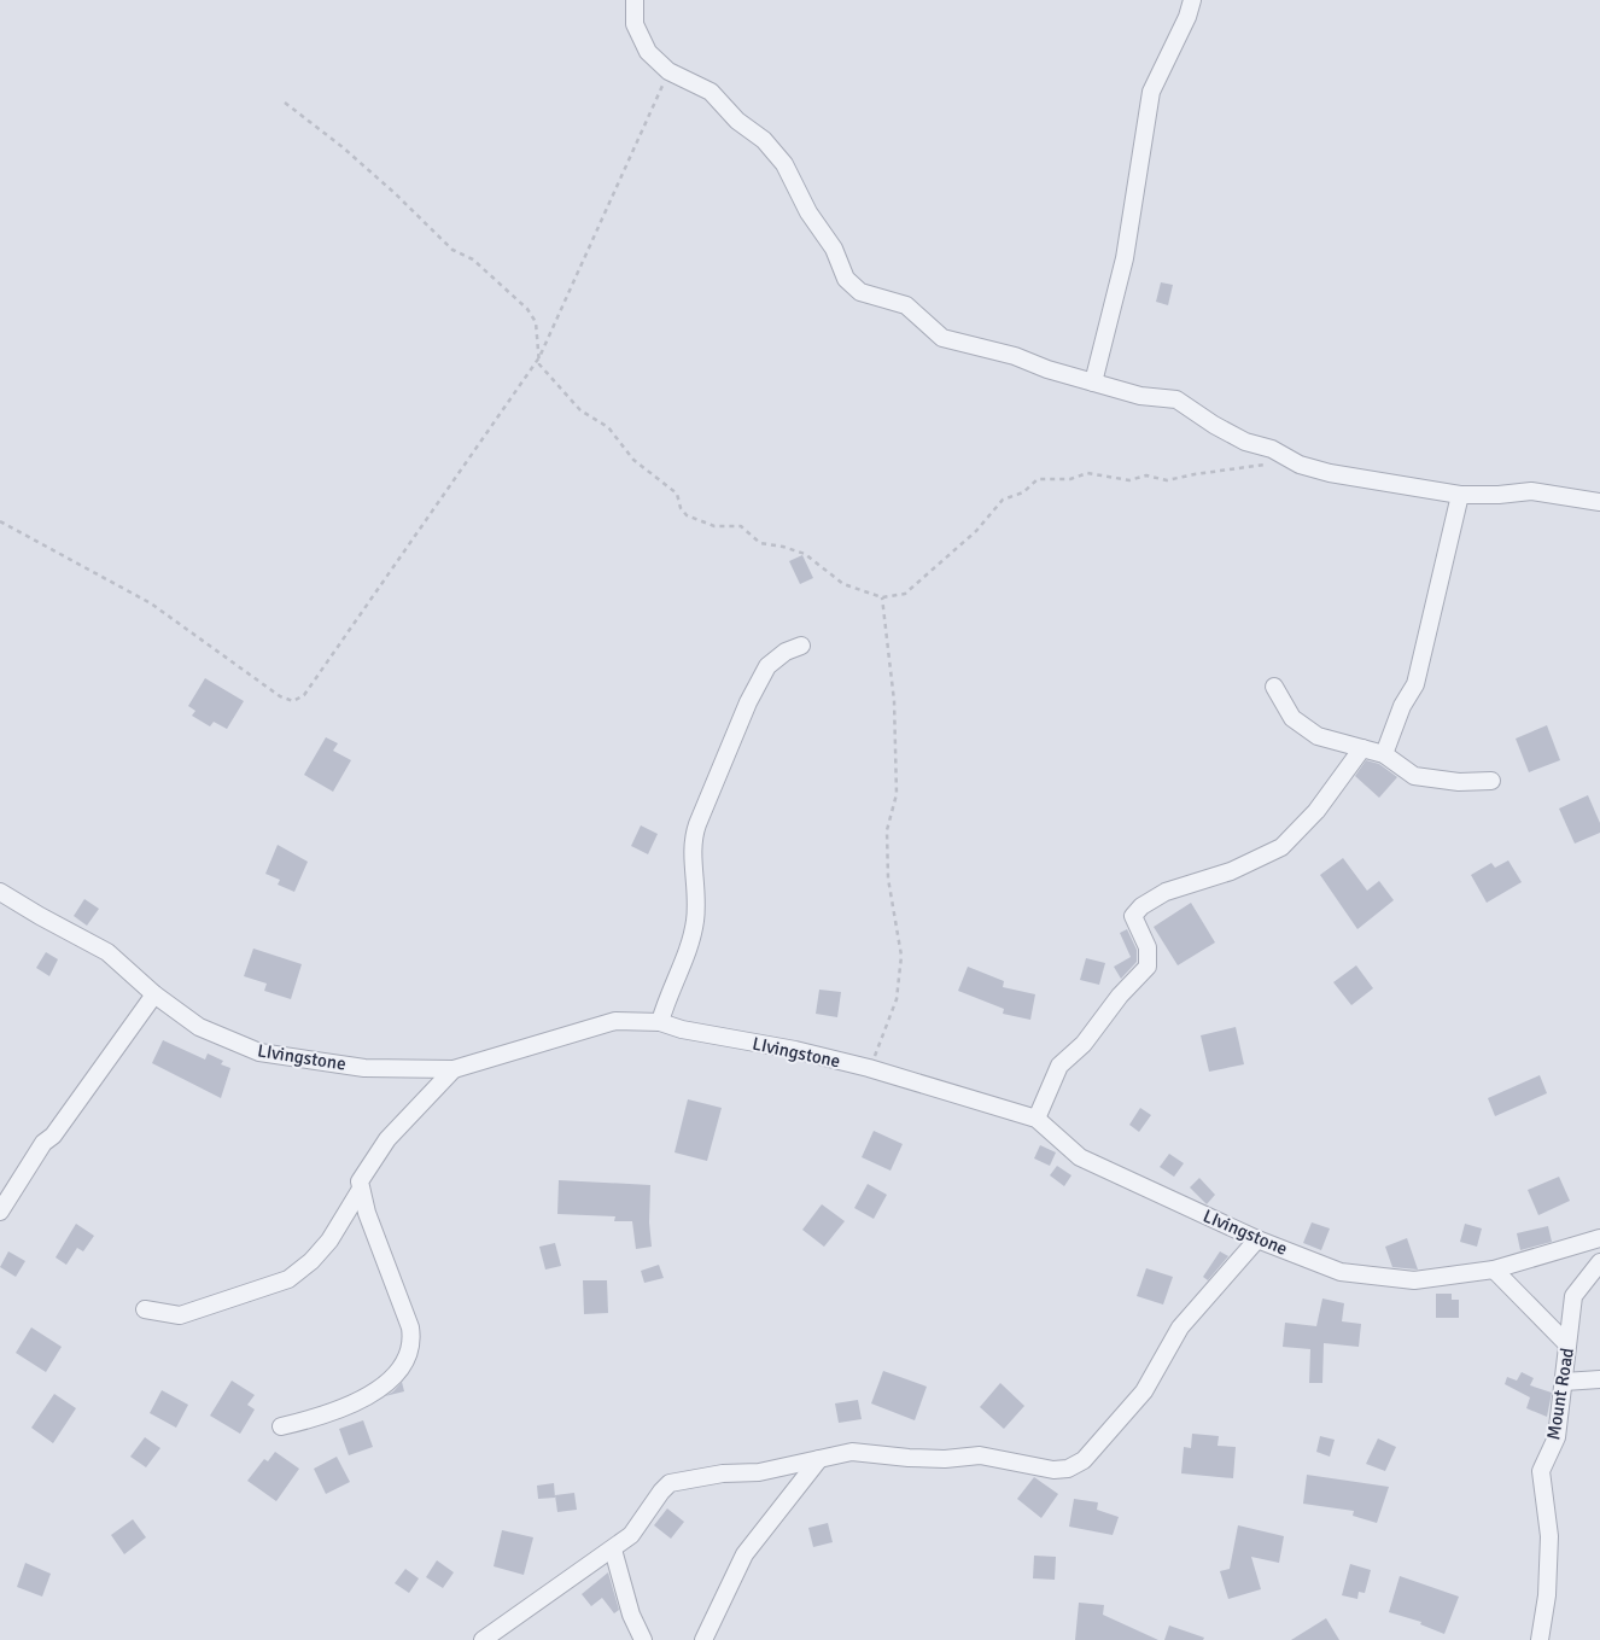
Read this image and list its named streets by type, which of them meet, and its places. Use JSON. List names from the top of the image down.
{
  "streets": {
    "street": ["LIvingstone", "Mount Road"]
  }
}
